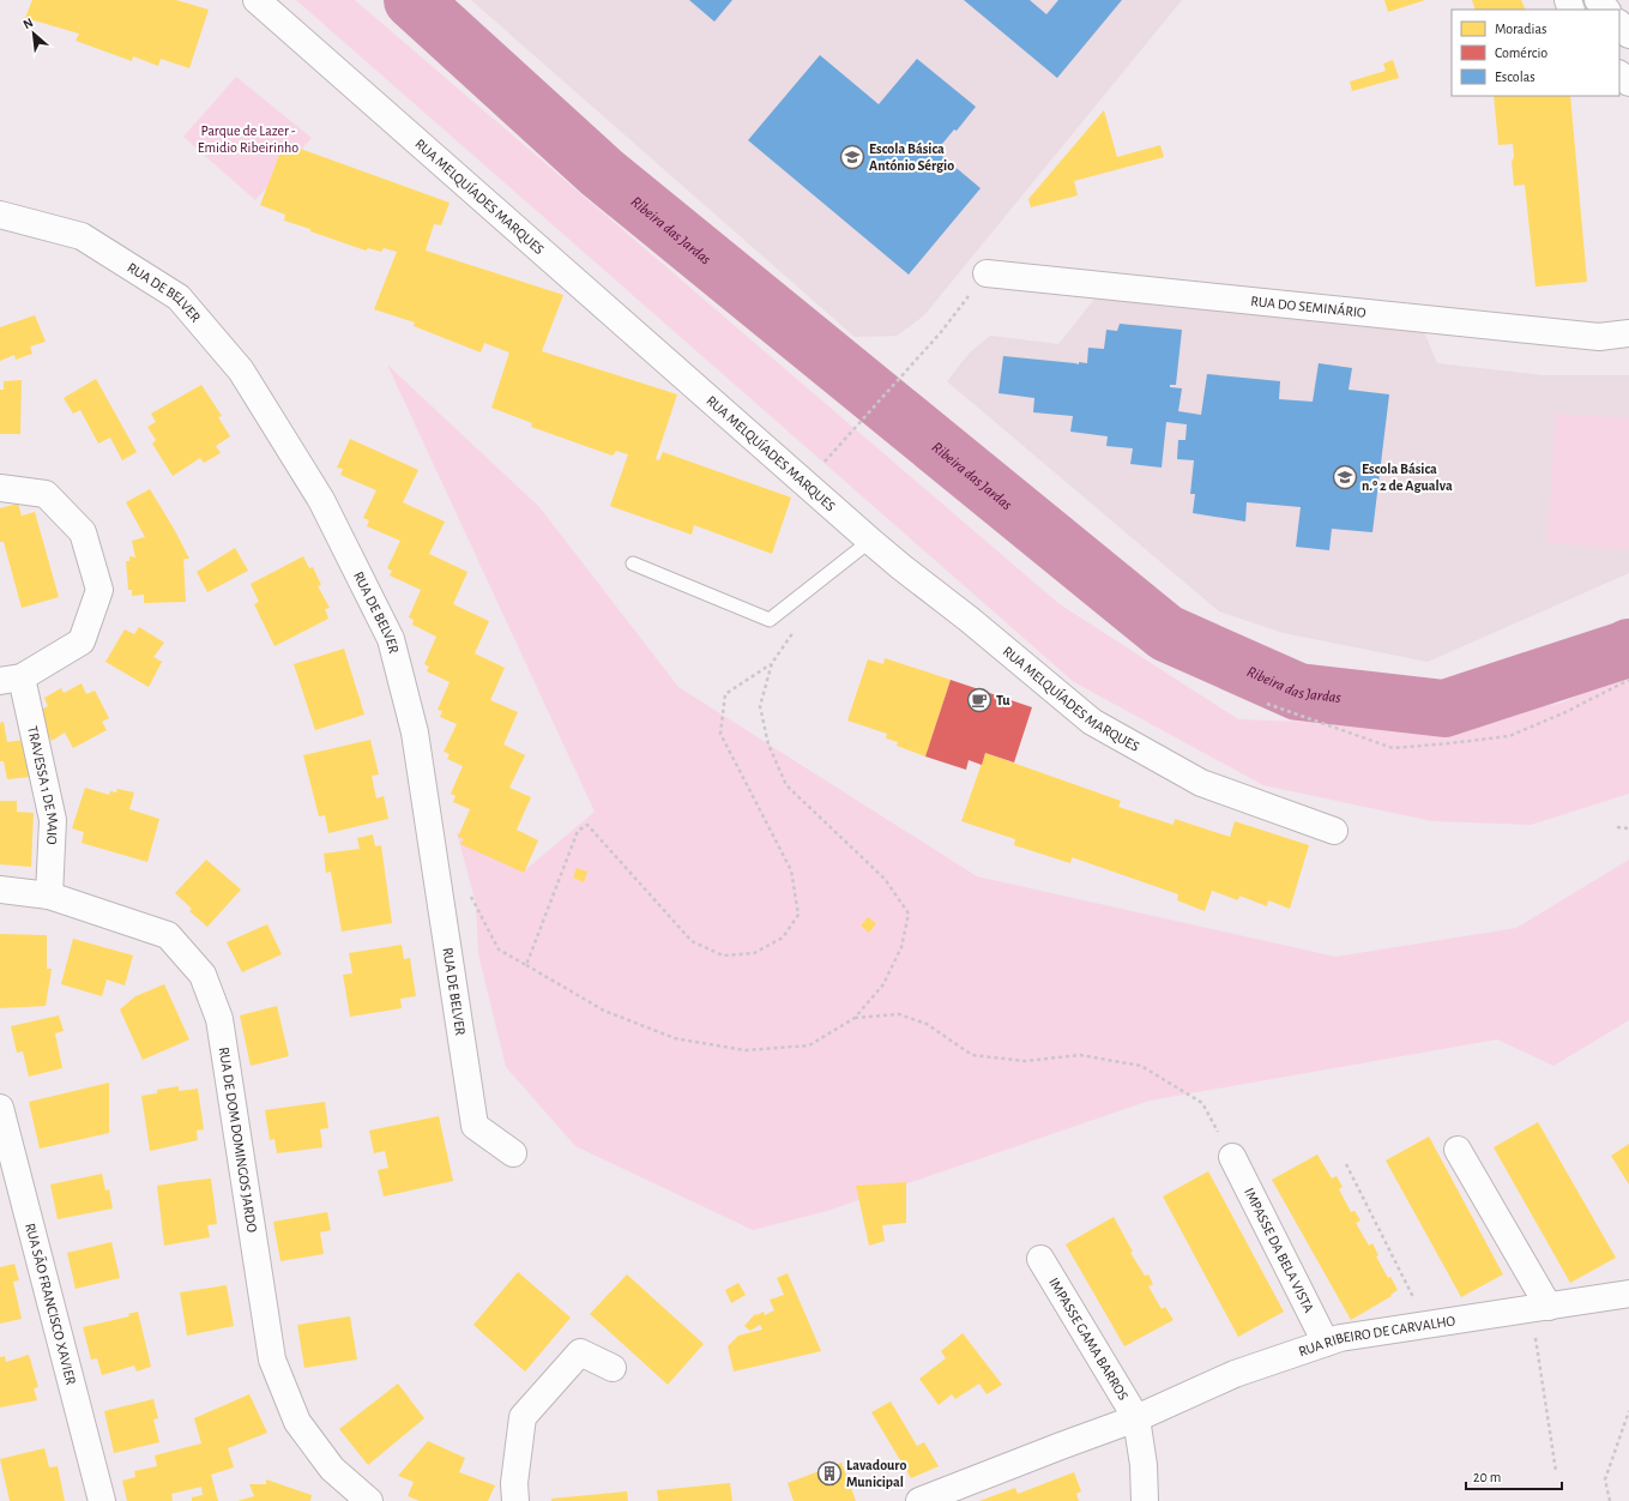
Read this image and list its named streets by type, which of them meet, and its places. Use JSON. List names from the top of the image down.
{
  "streets": {
    "street": [
      "RUA MELQUÍADES MARQUES",
      "RUA DE BELVER",
      "RUA DO SEMINÁRIO",
      "TRAVESSA 1 DE MAIO",
      "RUA DE DOM DOMINGOS JARDO",
      "IMPASSE DA BELA VISTA",
      "RUA SÃO FRANCISCO XAVIER",
      "RUA RIBEIRO DE CARVALHO",
      "IMPASSE GAMA BARROS"
    ]
  },
  "crossings": [
    ["TRAVESSA 1 DE MAIO", "RUA DE DOM DOMINGOS JARDO"],
    ["IMPASSE DA BELA VISTA", "RUA RIBEIRO DE CARVALHO"],
    ["RUA RIBEIRO DE CARVALHO", "IMPASSE GAMA BARROS"]
  ],
  "water": ["Ribeira das Jardas"],
  "parks": ["Parque de Lazer - Emidio Ribeirinho"],
  "places": {
    "school or university": ["Escola Básica António Sérgio", "Escola Básica n.º 2 de Agualva"],
    "cafe": ["Tu"],
    "building": ["Lavadouro Municipal"]
  },
  "legend": ["Moradias", "Comércio", "Escolas"],
  "scale_bar": "20 m",
  "north": "top left"
}
